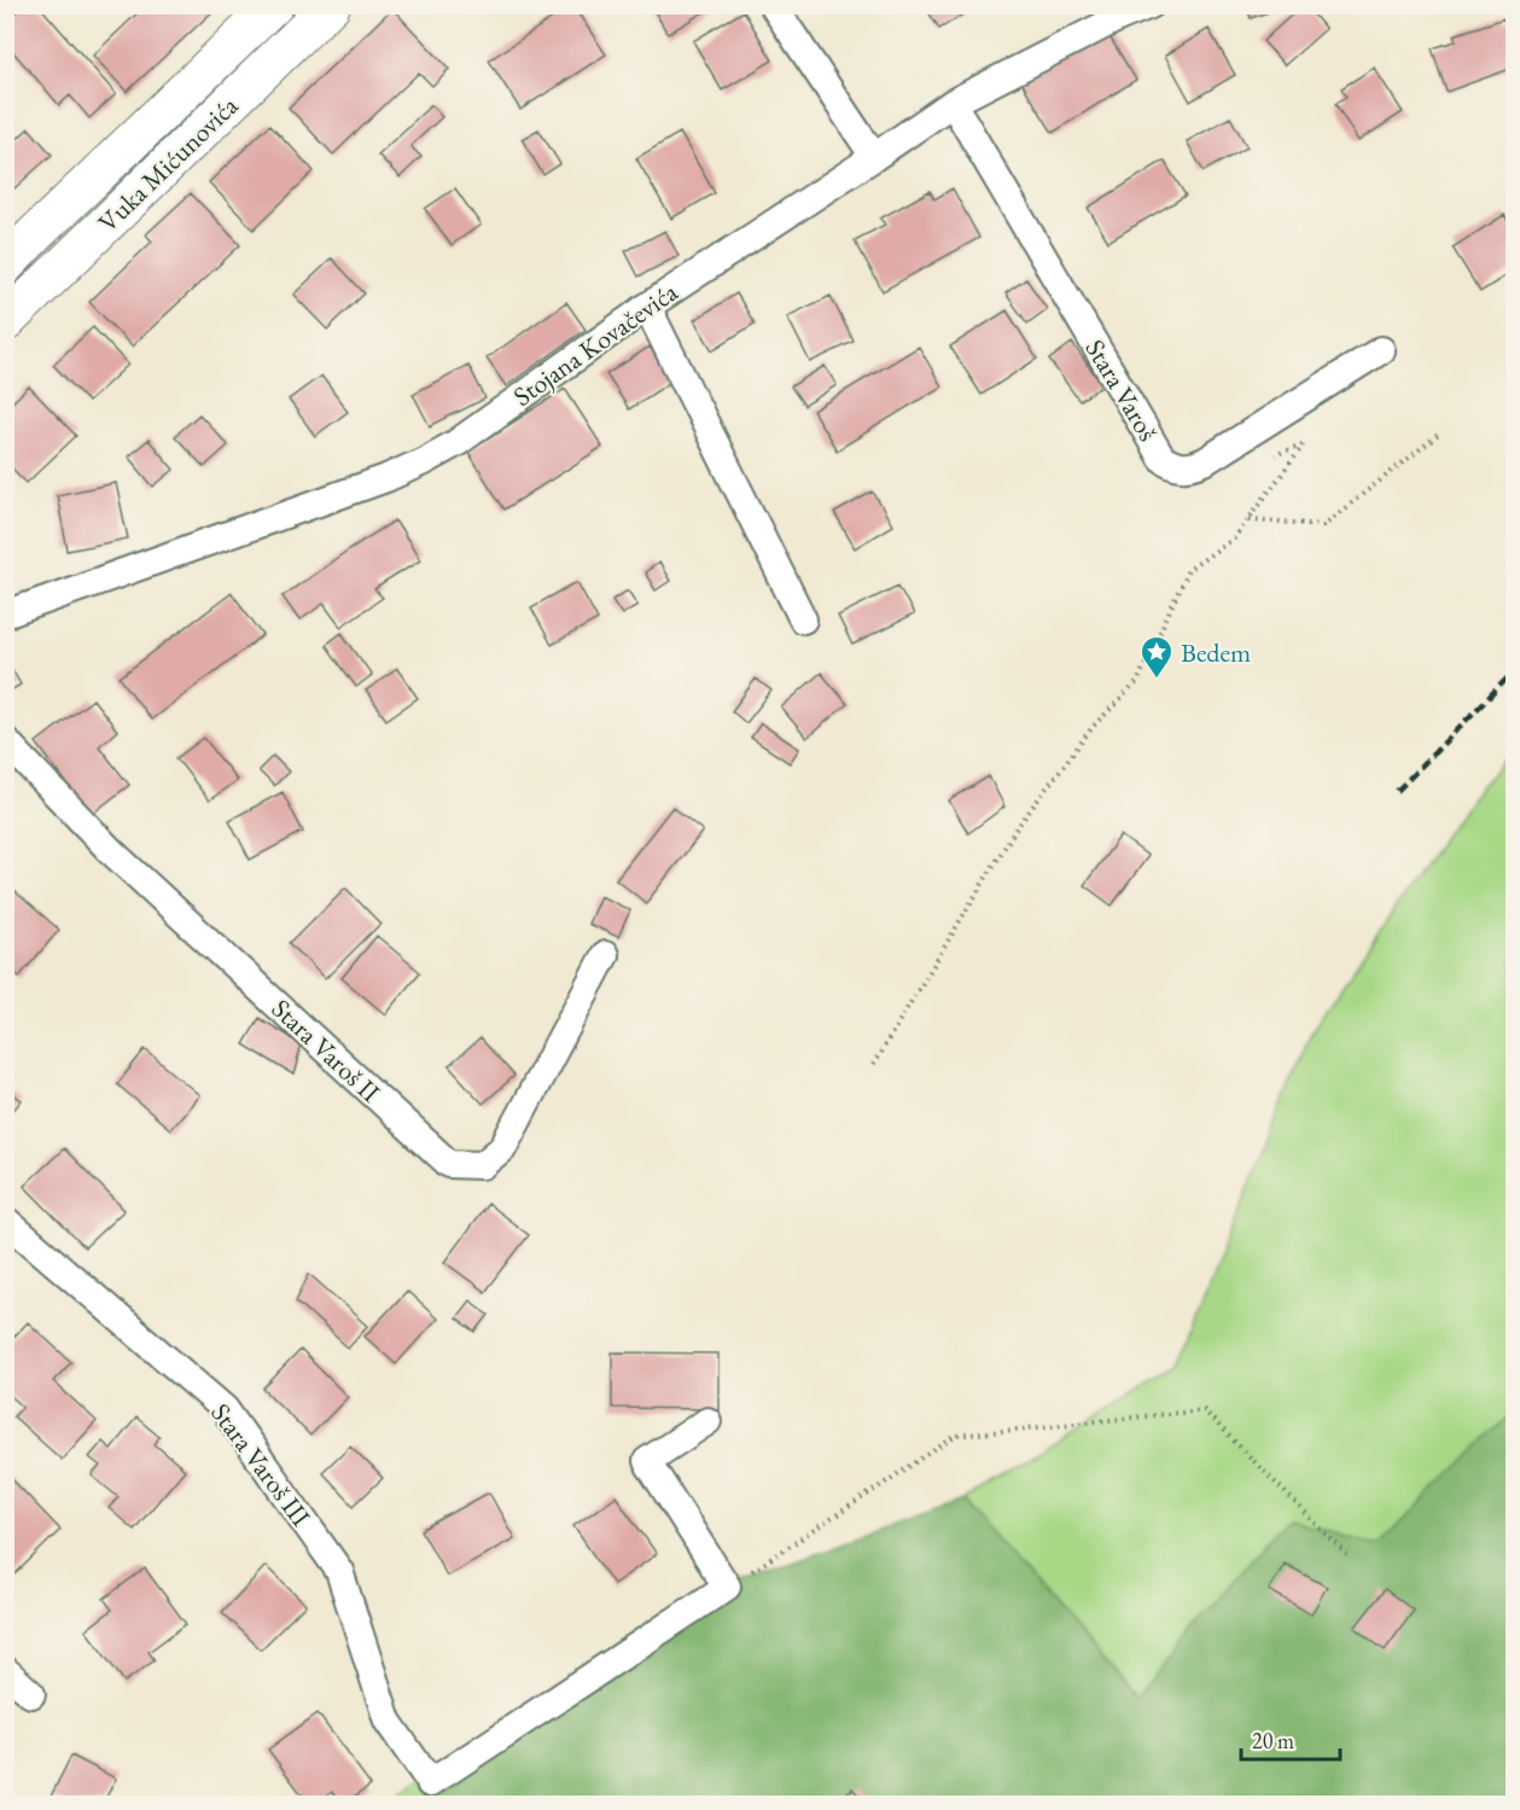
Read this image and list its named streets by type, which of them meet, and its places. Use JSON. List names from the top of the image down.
{
  "streets": {
    "main road": ["Vuka Mićunovića"],
    "street": [
      "Stojana Kovačevića",
      "Stara Varoš",
      "Stara Varoš II",
      "Stara Varoš III"
    ]
  },
  "crossings": [
    ["Stojana Kovačevića", "Stara Varoš"]
  ],
  "places": {
    "place": ["Bedem"]
  },
  "scale_bar": "20 m"
}
